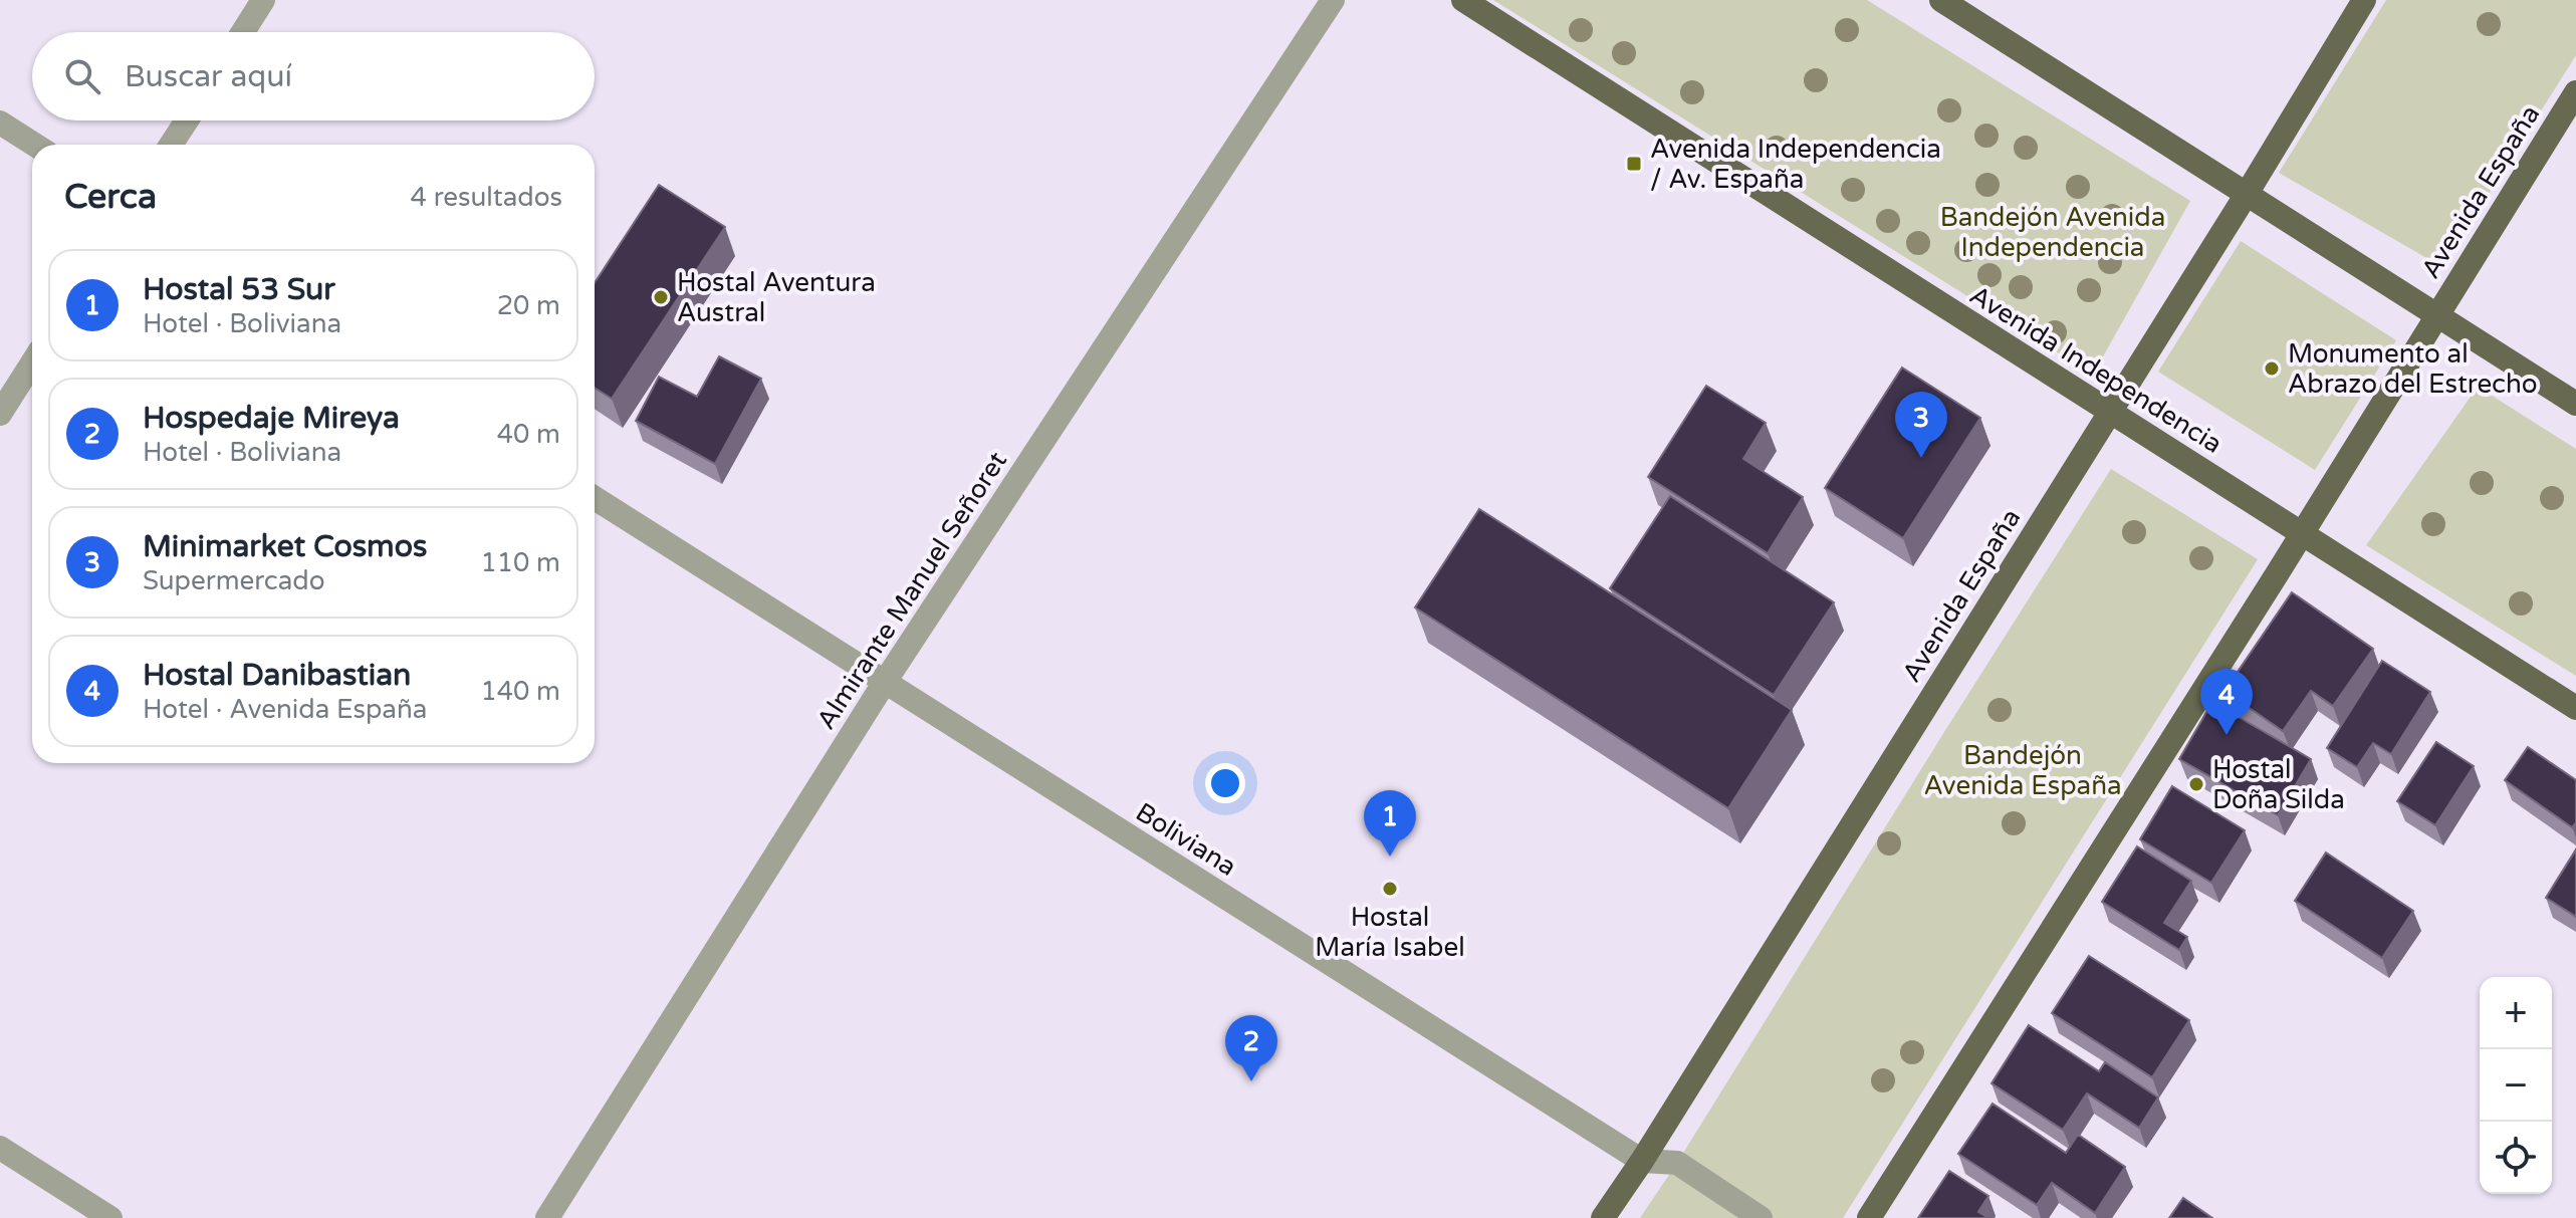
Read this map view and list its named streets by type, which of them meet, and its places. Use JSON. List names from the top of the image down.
{
  "streets": {
    "main road": ["Avenida España", "Avenida Independencia"],
    "street": ["Almirante Manuel Señoret", "Boliviana"]
  },
  "crossings": [
    ["Avenida España", "Avenida Independencia"],
    ["Avenida España", "Boliviana"],
    ["Almirante Manuel Señoret", "Boliviana"]
  ],
  "parks": ["Bandejón Avenida Independencia", "Bandejón Avenida España"],
  "places": {
    "transit": ["Avenida Independencia / Av. España"],
    "other": [
      "Hostal Aventura Austral",
      "Monumento al Abrazo del Estrecho",
      "Hostal Doña Silda",
      "Hostal María Isabel"
    ]
  },
  "page": {
    "search": "Buscar aquí",
    "heading": ["Cerca", "4 resultados"],
    "list": [
      {
        "mark": "1",
        "name": "Hostal 53 Sur",
        "note": "Hotel · Boliviana",
        "value": "20 m"
      },
      {
        "mark": "2",
        "name": "Hospedaje Mireya",
        "note": "Hotel · Boliviana",
        "value": "40 m"
      },
      {
        "mark": "3",
        "name": "Minimarket Cosmos",
        "note": "Supermercado",
        "value": "110 m"
      },
      {
        "mark": "4",
        "name": "Hostal Danibastian",
        "note": "Hotel · Avenida España",
        "value": "140 m"
      }
    ],
    "pins": [
      "3",
      "4",
      "1",
      "2"
    ],
    "map_buttons": ["+", "−"]
  }
}
